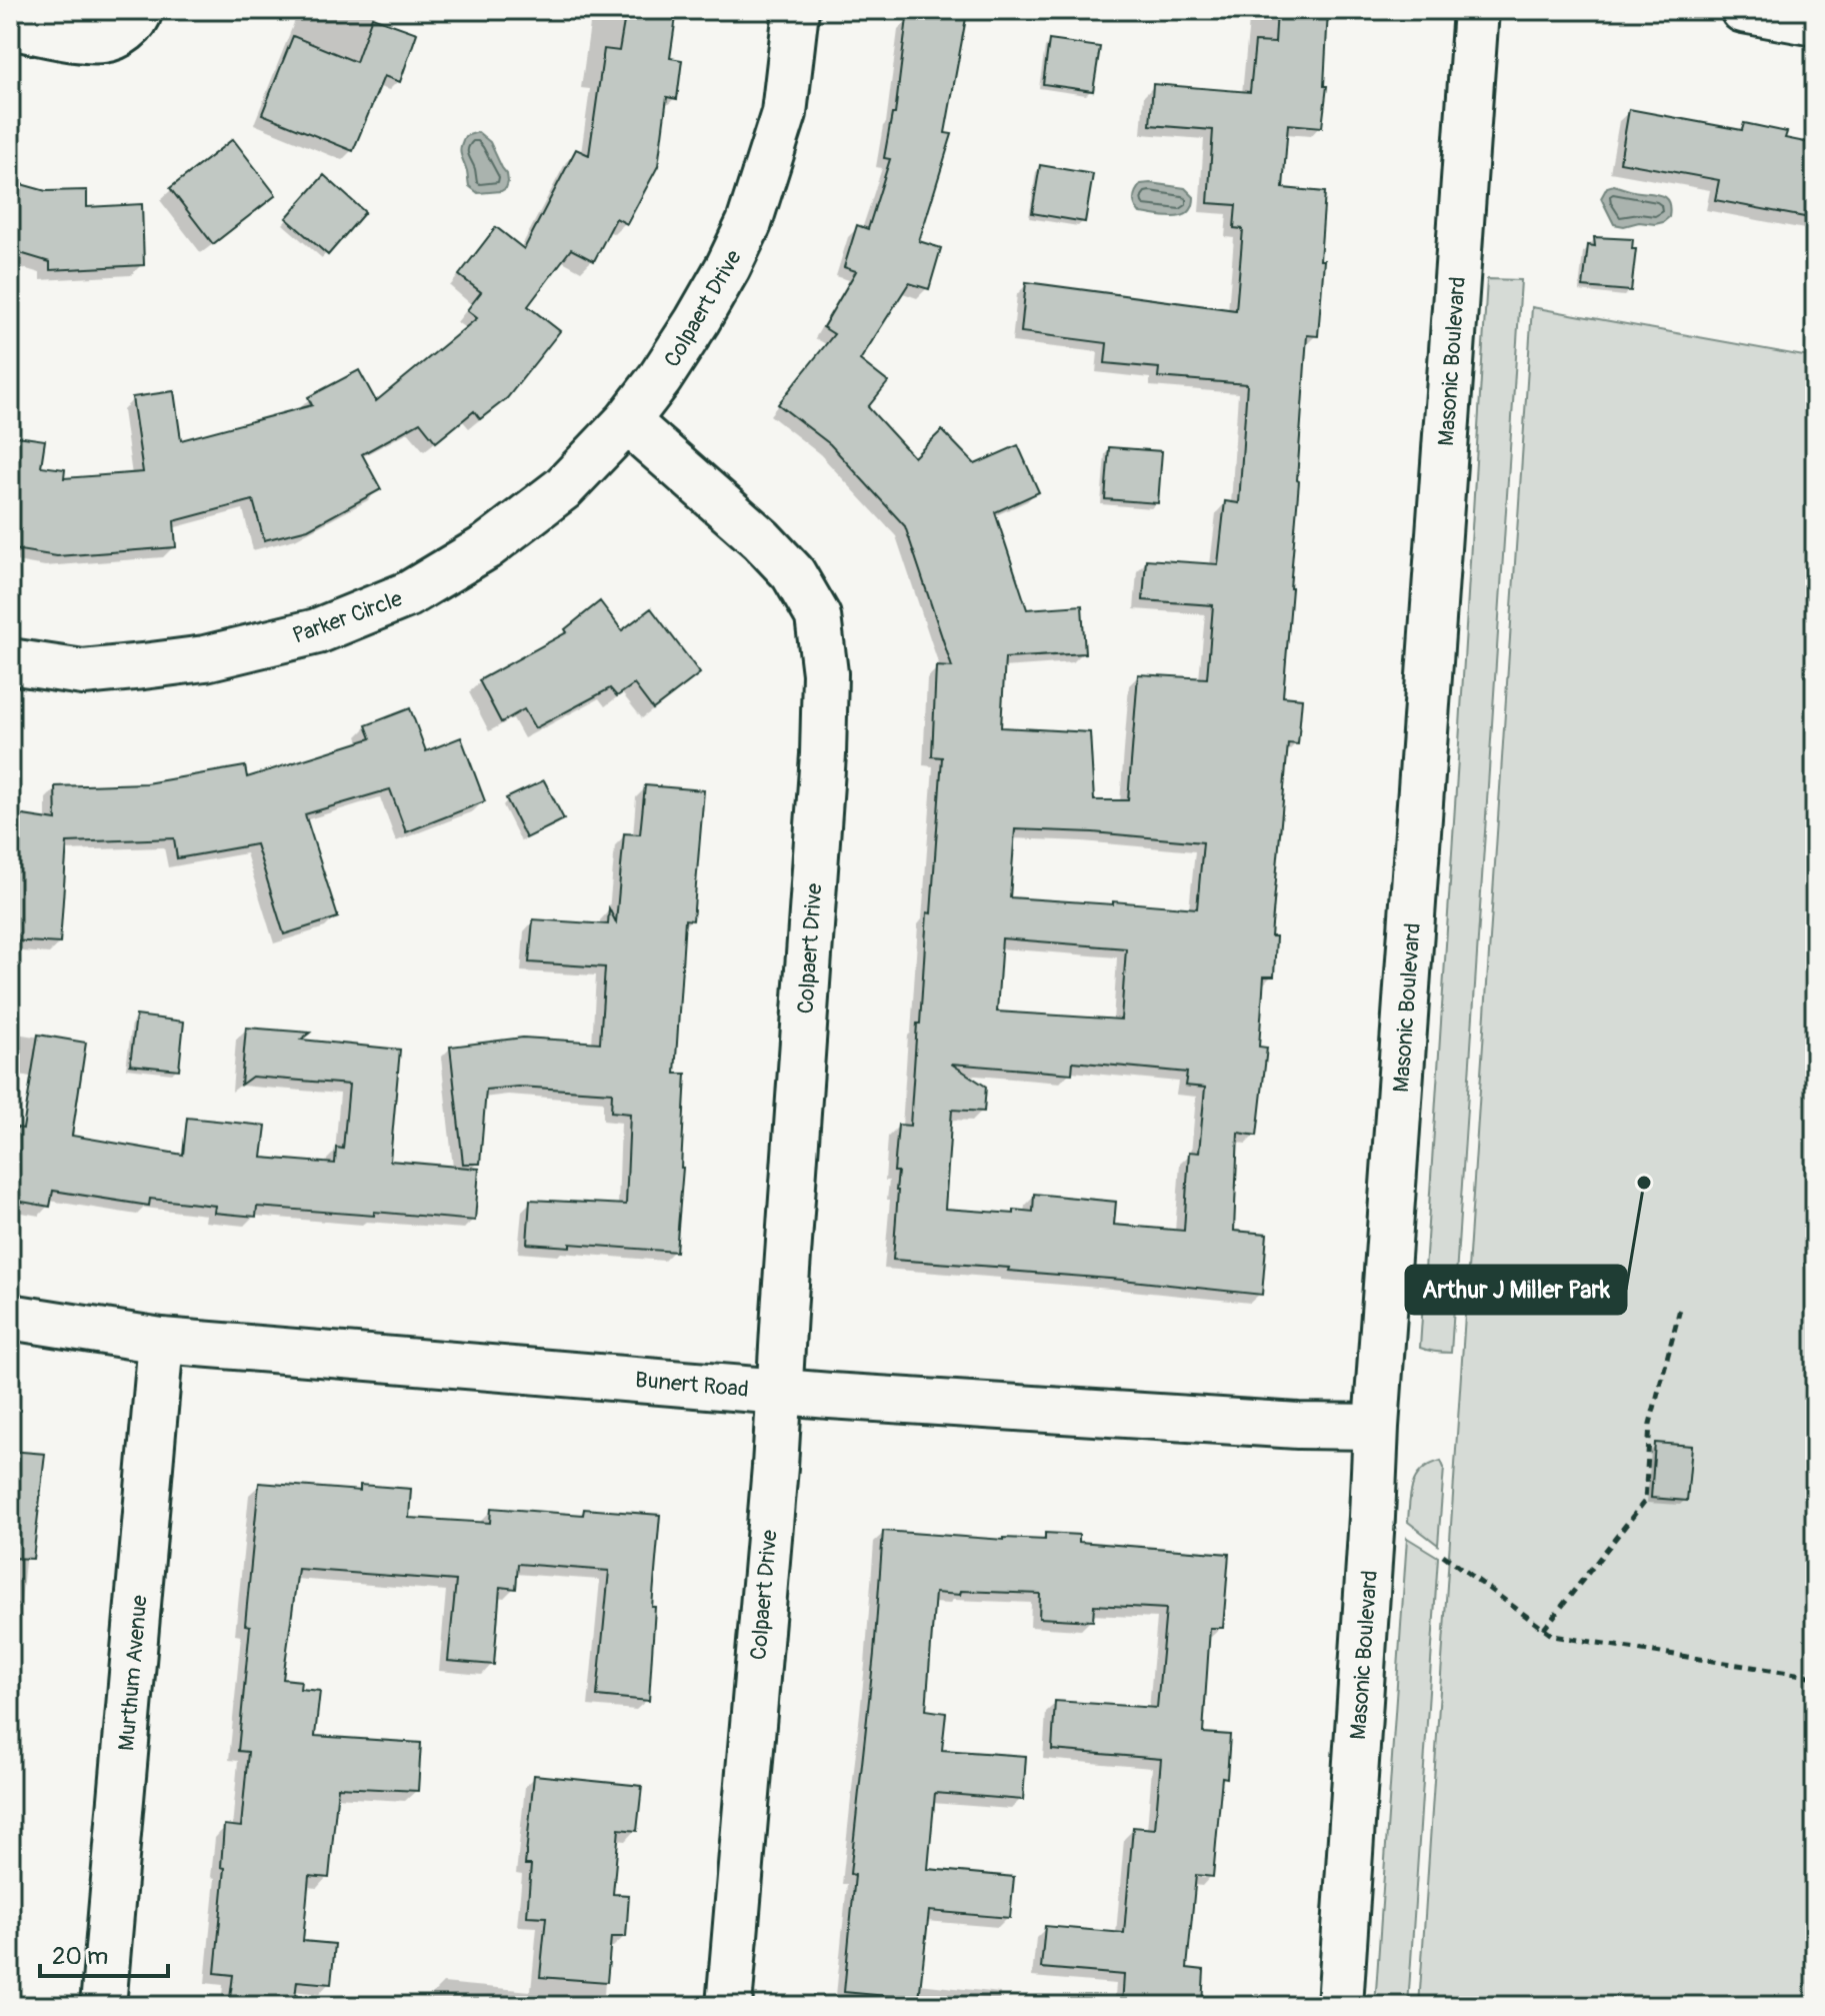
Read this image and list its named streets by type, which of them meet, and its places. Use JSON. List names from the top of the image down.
{
  "streets": {
    "street": [
      "Colpaert Drive",
      "Masonic Boulevard",
      "Parker Circle",
      "Bunert Road",
      "Murthum Avenue"
    ]
  },
  "crossings": [
    ["Colpaert Drive", "Parker Circle"],
    ["Colpaert Drive", "Bunert Road"],
    ["Masonic Boulevard", "Bunert Road"],
    ["Bunert Road", "Murthum Avenue"]
  ],
  "places": ["Arthur J Miller Park"],
  "scale_bar": "20 m"
}
